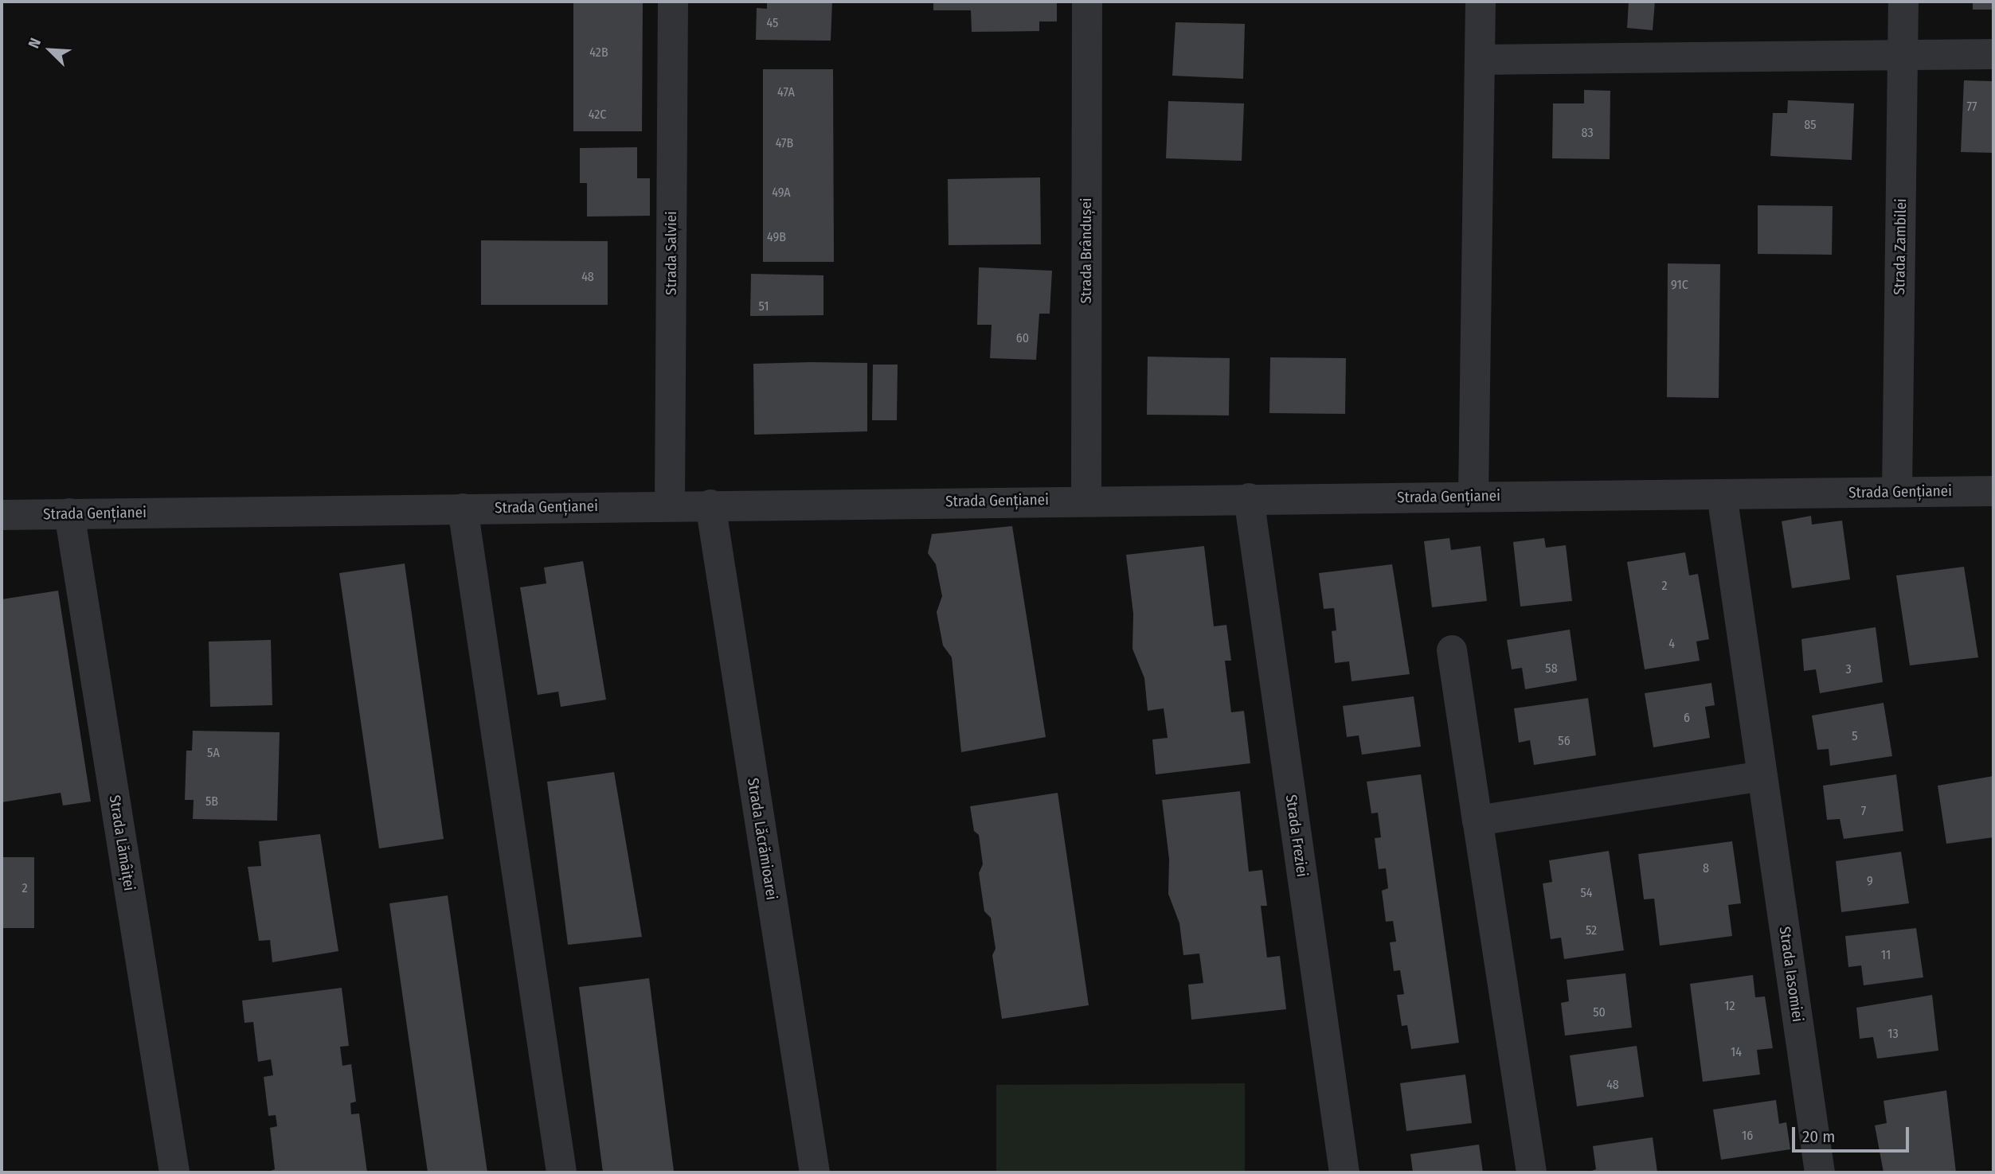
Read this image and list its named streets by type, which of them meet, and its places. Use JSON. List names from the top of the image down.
{
  "streets": {
    "street": [
      "Strada Zambilei",
      "Strada Brândușei",
      "Strada Salviei",
      "Strada Gențianei",
      "Strada Freziei",
      "Strada Lăcrămioarei",
      "Strada Lămâiței",
      "Strada Iasomiei"
    ]
  },
  "crossings": [
    ["Strada Zambilei", "Strada Gențianei"],
    ["Strada Brândușei", "Strada Gențianei"],
    ["Strada Salviei", "Strada Gențianei"],
    ["Strada Gențianei", "Strada Freziei"],
    ["Strada Gențianei", "Strada Lăcrămioarei"],
    ["Strada Gențianei", "Strada Lămâiței"],
    ["Strada Gențianei", "Strada Iasomiei"]
  ],
  "house_numbers": [
    "45",
    "42B",
    "47A",
    "77",
    "42C",
    "85",
    "83",
    "47B",
    "49A",
    "49B",
    "48",
    "91C",
    "51",
    "60",
    "2",
    "4",
    "58",
    "3",
    "6",
    "5",
    "56",
    "5A",
    "5B",
    "7",
    "8",
    "9",
    "2",
    "54",
    "52",
    "11",
    "12",
    "50",
    "13",
    "14",
    "48",
    "16"
  ],
  "scale_bar": "20 m",
  "north": "top left"
}
